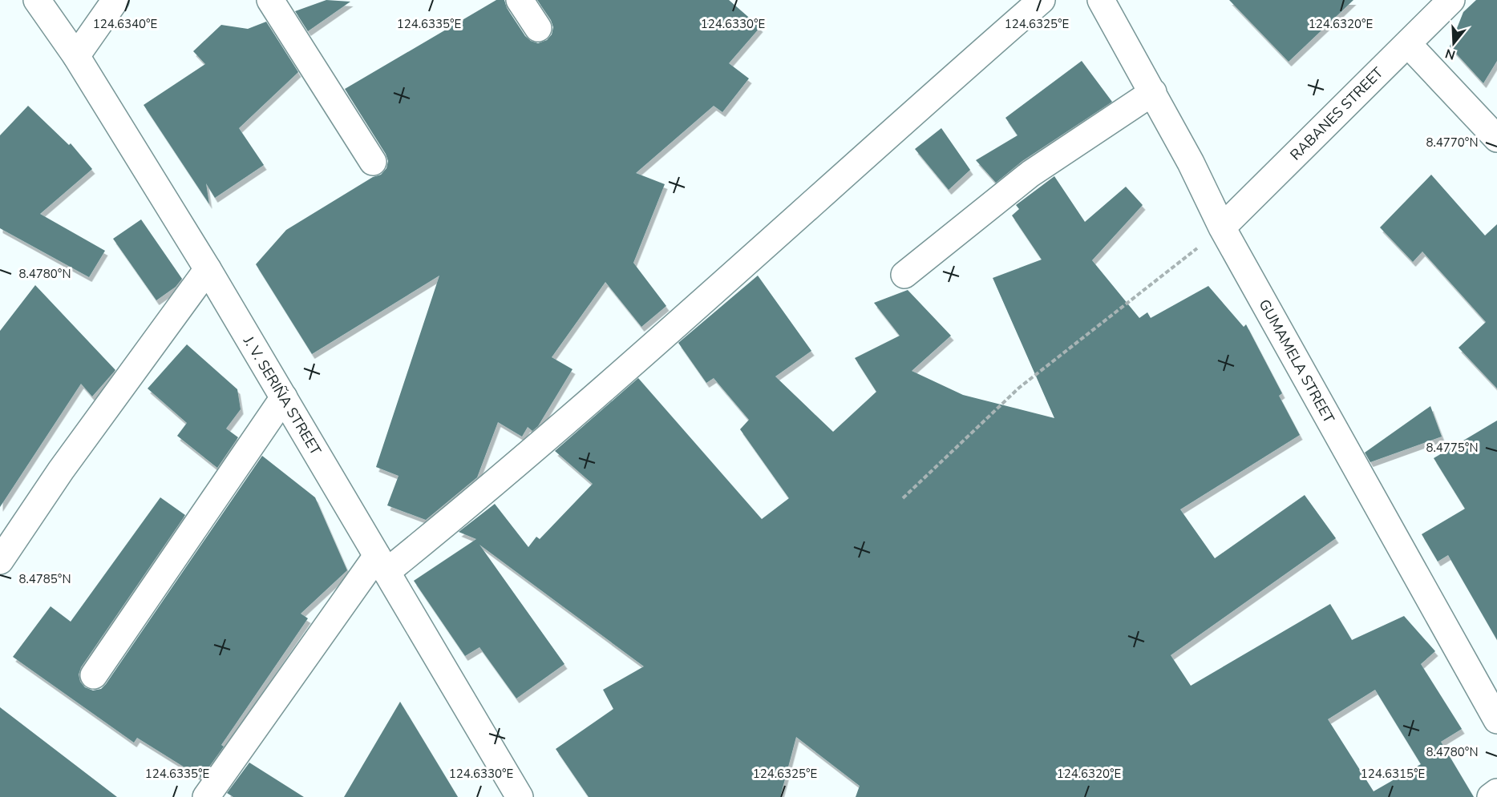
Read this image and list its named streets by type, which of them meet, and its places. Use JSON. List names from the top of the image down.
{
  "streets": {
    "street": ["RABANES STREET", "GUMAMELA STREET", "J. V. SERIÑA STREET"]
  },
  "crossings": [
    ["RABANES STREET", "GUMAMELA STREET"]
  ],
  "north": "bottom",
  "coordinates": [
    "124.6340°E",
    "124.6335°E",
    "124.6330°E",
    "124.6325°E",
    "124.6320°E",
    "8.4770°N",
    "8.4780°N",
    "8.4775°N",
    "8.4785°N",
    "124.6315°E"
  ]
}
